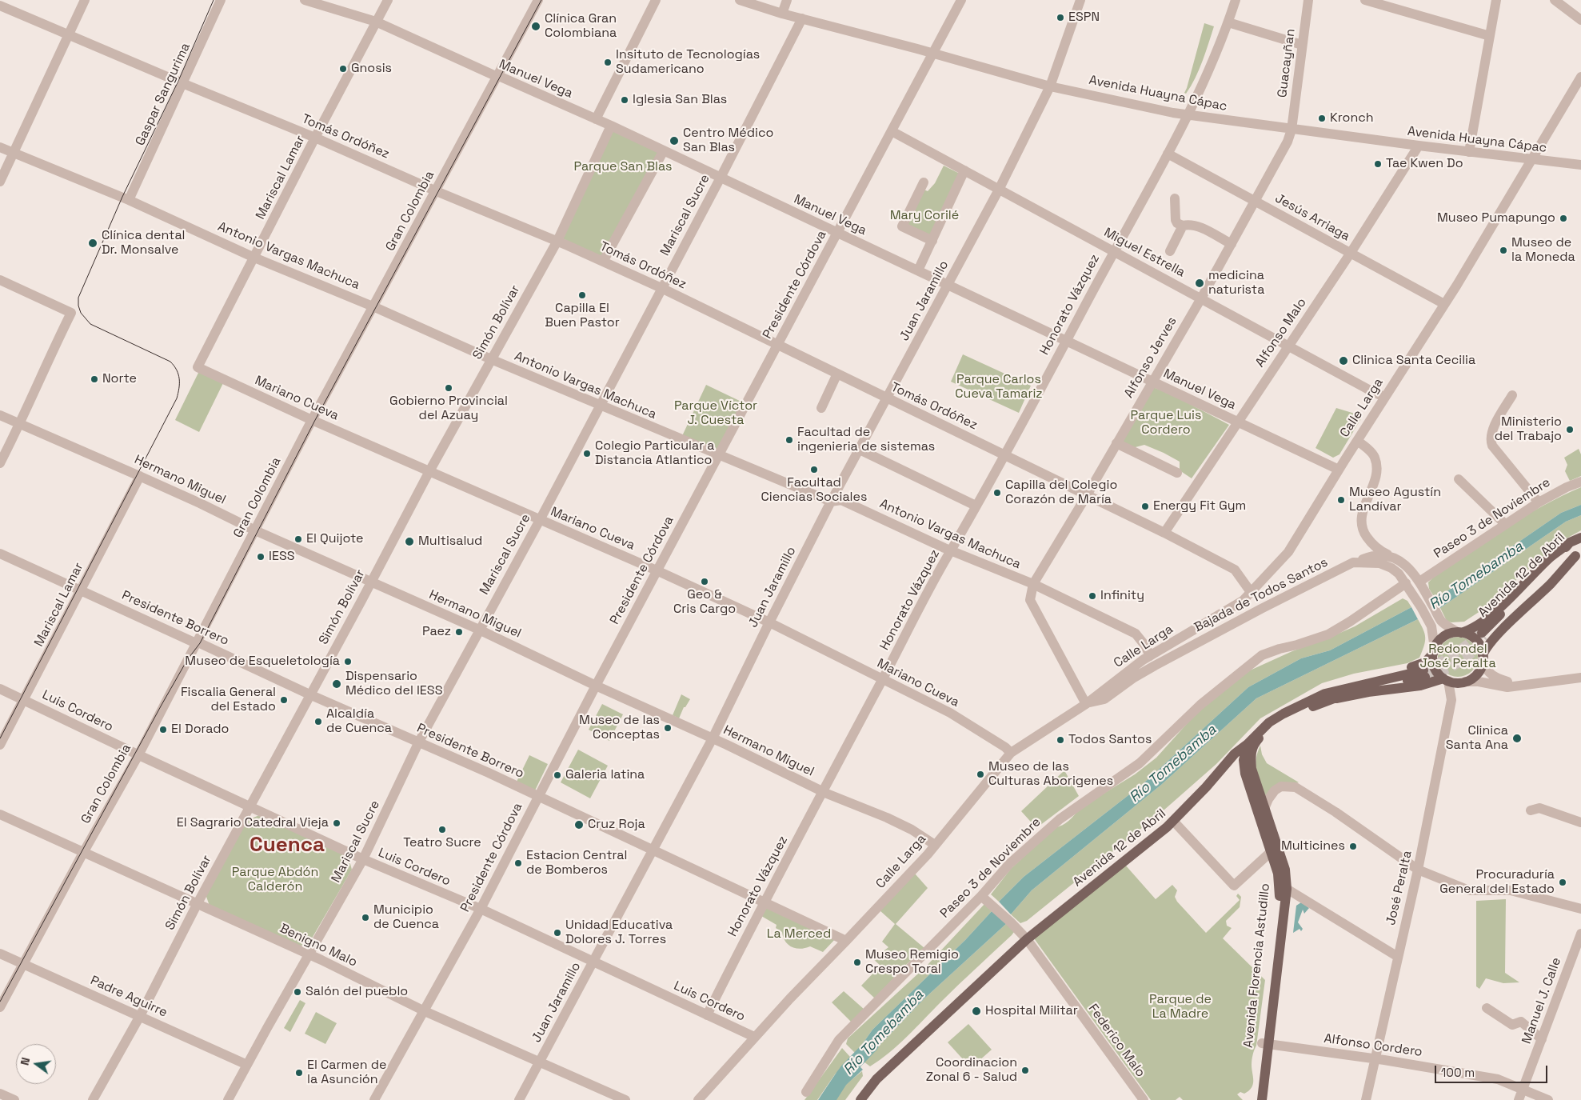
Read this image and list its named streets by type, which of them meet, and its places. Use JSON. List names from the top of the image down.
{
  "streets": {
    "main road": ["Avenida 12 de Abril", "Avenida Florencia Astudillo"],
    "street": [
      "Guacayñan",
      "Manuel Vega",
      "Avenida Huayna Cápac",
      "Gaspar Sangurima",
      "Tomás Ordóñez",
      "Mariscal Lamar",
      "Gran Colombia",
      "Mariscal Sucre",
      "Jesús Arriaga",
      "Miguel Estrella",
      "Antonio Vargas Machuca",
      "Presidente Córdova",
      "Juan Jaramillo",
      "Honorato Vázquez",
      "Simón Bolívar",
      "Alfonso Malo",
      "Alfonso Jerves",
      "Mariano Cueva",
      "Calle Larga",
      "Hermano Miguel",
      "Paseo 3 de Noviembre",
      "Bajada de Todos Santos",
      "Presidente Borrero",
      "Luis Cordero",
      "José Peralta",
      "Benigno Malo",
      "Padre Aguirre",
      "Manuel J. Calle",
      "Federico Malo",
      "Alfonso Cordero"
    ]
  },
  "crossings": [
    ["Guacayñan", "Avenida Huayna Cápac"],
    ["Guacayñan", "Alfonso Jerves"],
    ["Manuel Vega", "Mariscal Lamar"],
    ["Manuel Vega", "Gran Colombia"],
    ["Manuel Vega", "Mariscal Sucre"],
    ["Manuel Vega", "Presidente Córdova"],
    ["Manuel Vega", "Juan Jaramillo"],
    ["Manuel Vega", "Honorato Vázquez"],
    ["Manuel Vega", "Simón Bolívar"],
    ["Manuel Vega", "Alfonso Malo"],
    ["Manuel Vega", "Alfonso Jerves"],
    ["Manuel Vega", "Calle Larga"],
    ["Avenida Huayna Cápac", "Mariscal Sucre"],
    ["Avenida Huayna Cápac", "Presidente Córdova"],
    ["Avenida Huayna Cápac", "Juan Jaramillo"],
    ["Avenida Huayna Cápac", "Honorato Vázquez"],
    ["Avenida Huayna Cápac", "Alfonso Malo"],
    ["Avenida Huayna Cápac", "Alfonso Jerves"],
    ["Avenida Huayna Cápac", "Calle Larga"],
    ["Gaspar Sangurima", "Tomás Ordóñez"],
    ["Gaspar Sangurima", "Antonio Vargas Machuca"],
    ["Tomás Ordóñez", "Mariscal Lamar"],
    ["Tomás Ordóñez", "Gran Colombia"],
    ["Tomás Ordóñez", "Mariscal Sucre"],
    ["Tomás Ordóñez", "Presidente Córdova"],
    ["Tomás Ordóñez", "Juan Jaramillo"],
    ["Tomás Ordóñez", "Honorato Vázquez"],
    ["Tomás Ordóñez", "Simón Bolívar"],
    ["Tomás Ordóñez", "Alfonso Malo"],
    ["Tomás Ordóñez", "Alfonso Jerves"],
    ["Tomás Ordóñez", "Calle Larga"],
    ["Mariscal Lamar", "Antonio Vargas Machuca"],
    ["Mariscal Lamar", "Mariano Cueva"],
    ["Mariscal Lamar", "Hermano Miguel"],
    ["Mariscal Lamar", "Presidente Borrero"],
    ["Mariscal Lamar", "Luis Cordero"],
    ["Gran Colombia", "Antonio Vargas Machuca"],
    ["Gran Colombia", "Mariano Cueva"],
    ["Gran Colombia", "Hermano Miguel"],
    ["Gran Colombia", "Presidente Borrero"],
    ["Gran Colombia", "Luis Cordero"],
    ["Gran Colombia", "Benigno Malo"],
    ["Gran Colombia", "Padre Aguirre"],
    ["Mariscal Sucre", "Antonio Vargas Machuca"],
    ["Mariscal Sucre", "Mariano Cueva"],
    ["Mariscal Sucre", "Hermano Miguel"],
    ["Mariscal Sucre", "Presidente Borrero"],
    ["Mariscal Sucre", "Luis Cordero"],
    ["Mariscal Sucre", "Benigno Malo"],
    ["Mariscal Sucre", "Padre Aguirre"],
    ["Jesús Arriaga", "Honorato Vázquez"],
    ["Jesús Arriaga", "Alfonso Malo"],
    ["Jesús Arriaga", "Alfonso Jerves"],
    ["Jesús Arriaga", "Calle Larga"],
    ["Miguel Estrella", "Presidente Córdova"],
    ["Miguel Estrella", "Juan Jaramillo"],
    ["Miguel Estrella", "Honorato Vázquez"],
    ["Miguel Estrella", "Alfonso Malo"],
    ["Miguel Estrella", "Alfonso Jerves"],
    ["Miguel Estrella", "Calle Larga"],
    ["Antonio Vargas Machuca", "Presidente Córdova"],
    ["Antonio Vargas Machuca", "Juan Jaramillo"],
    ["Antonio Vargas Machuca", "Honorato Vázquez"],
    ["Antonio Vargas Machuca", "Simón Bolívar"],
    ["Antonio Vargas Machuca", "Alfonso Jerves"],
    ["Antonio Vargas Machuca", "Calle Larga"],
    ["Presidente Córdova", "Mariano Cueva"],
    ["Presidente Córdova", "Hermano Miguel"],
    ["Presidente Córdova", "Presidente Borrero"],
    ["Presidente Córdova", "Luis Cordero"],
    ["Presidente Córdova", "Benigno Malo"],
    ["Juan Jaramillo", "Mariano Cueva"],
    ["Juan Jaramillo", "Hermano Miguel"],
    ["Juan Jaramillo", "Presidente Borrero"],
    ["Juan Jaramillo", "Luis Cordero"],
    ["Juan Jaramillo", "Benigno Malo"],
    ["Honorato Vázquez", "Mariano Cueva"],
    ["Honorato Vázquez", "Hermano Miguel"],
    ["Honorato Vázquez", "Presidente Borrero"],
    ["Honorato Vázquez", "Luis Cordero"],
    ["Simón Bolívar", "Mariano Cueva"],
    ["Simón Bolívar", "Hermano Miguel"],
    ["Simón Bolívar", "Presidente Borrero"],
    ["Simón Bolívar", "Luis Cordero"],
    ["Simón Bolívar", "Benigno Malo"],
    ["Simón Bolívar", "Padre Aguirre"],
    ["Alfonso Jerves", "Calle Larga"],
    ["Alfonso Jerves", "Bajada de Todos Santos"],
    ["Mariano Cueva", "Calle Larga"],
    ["Calle Larga", "Hermano Miguel"],
    ["Calle Larga", "Bajada de Todos Santos"],
    ["Calle Larga", "Presidente Borrero"],
    ["Calle Larga", "Luis Cordero"],
    ["Paseo 3 de Noviembre", "Bajada de Todos Santos"],
    ["Paseo 3 de Noviembre", "Federico Malo"],
    ["Avenida 12 de Abril", "Avenida Florencia Astudillo"],
    ["Avenida 12 de Abril", "Federico Malo"],
    ["Bajada de Todos Santos", "José Peralta"],
    ["José Peralta", "Alfonso Cordero"],
    ["Avenida Florencia Astudillo", "Alfonso Cordero"],
    ["Manuel J. Calle", "Alfonso Cordero"]
  ],
  "districts": ["Cuenca"],
  "water": ["Río Tomebamba"],
  "parks": [
    "Parque San Blas",
    "Mary Corilé",
    "Parque Carlos Cueva Tamariz",
    "Parque Víctor J. Cuesta",
    "Parque Luis Cordero",
    "Redondel José Peralta",
    "Parque Abdón Calderón",
    "La Merced",
    "Parque de La Madre"
  ],
  "places": [
    "ESPN",
    "Clínica Gran Colombiana",
    "Insituto de Tecnologías Sudamericano",
    "Gnosis",
    "Iglesia San Blas",
    "Kronch",
    "Centro Médico San Blas",
    "Tae Kwen Do",
    "Museo Pumapungo",
    "Clínica dental Dr. Monsalve",
    "Museo de la Moneda",
    "medicina naturista",
    "Capilla El Buen Pastor",
    "Clinica Santa Cecilia",
    "Norte",
    "Gobierno Provincial del Azuay",
    "Ministerio del Trabajo",
    "Facultad de ingenieria de sistemas",
    "Colegio Particular a Distancia Atlantico",
    "Facultad Ciencias Sociales",
    "Capilla del Colegio Corazón de María",
    "Museo Agustín Landívar",
    "Energy Fit Gym",
    "El Quijote",
    "Multisalud",
    "IESS",
    "Geo & Cris Cargo",
    "Infinity",
    "Paez",
    "Museo de Esqueletología",
    "Dispensario Médico del IESS",
    "Fiscalia General del Estado",
    "Alcaldía de Cuenca",
    "Museo de las Conceptas",
    "El Dorado",
    "Clinica Santa Ana",
    "Todos Santos",
    "Museo de las Culturas Aborigenes",
    "Galeria latina",
    "El Sagrario Catedral Vieja",
    "Cruz Roja",
    "Teatro Sucre",
    "Multicines",
    "Estacion Central de Bomberos",
    "Procuraduría General del Estado",
    "Municipio de Cuenca",
    "Unidad Educativa Dolores J. Torres",
    "Museo Remigio Crespo Toral",
    "Salón del pueblo",
    "Hospital Militar",
    "Coordinacion Zonal 6 - Salud",
    "El Carmen de la Asunción"
  ],
  "scale_bar": "100 m",
  "north": "left"
}
